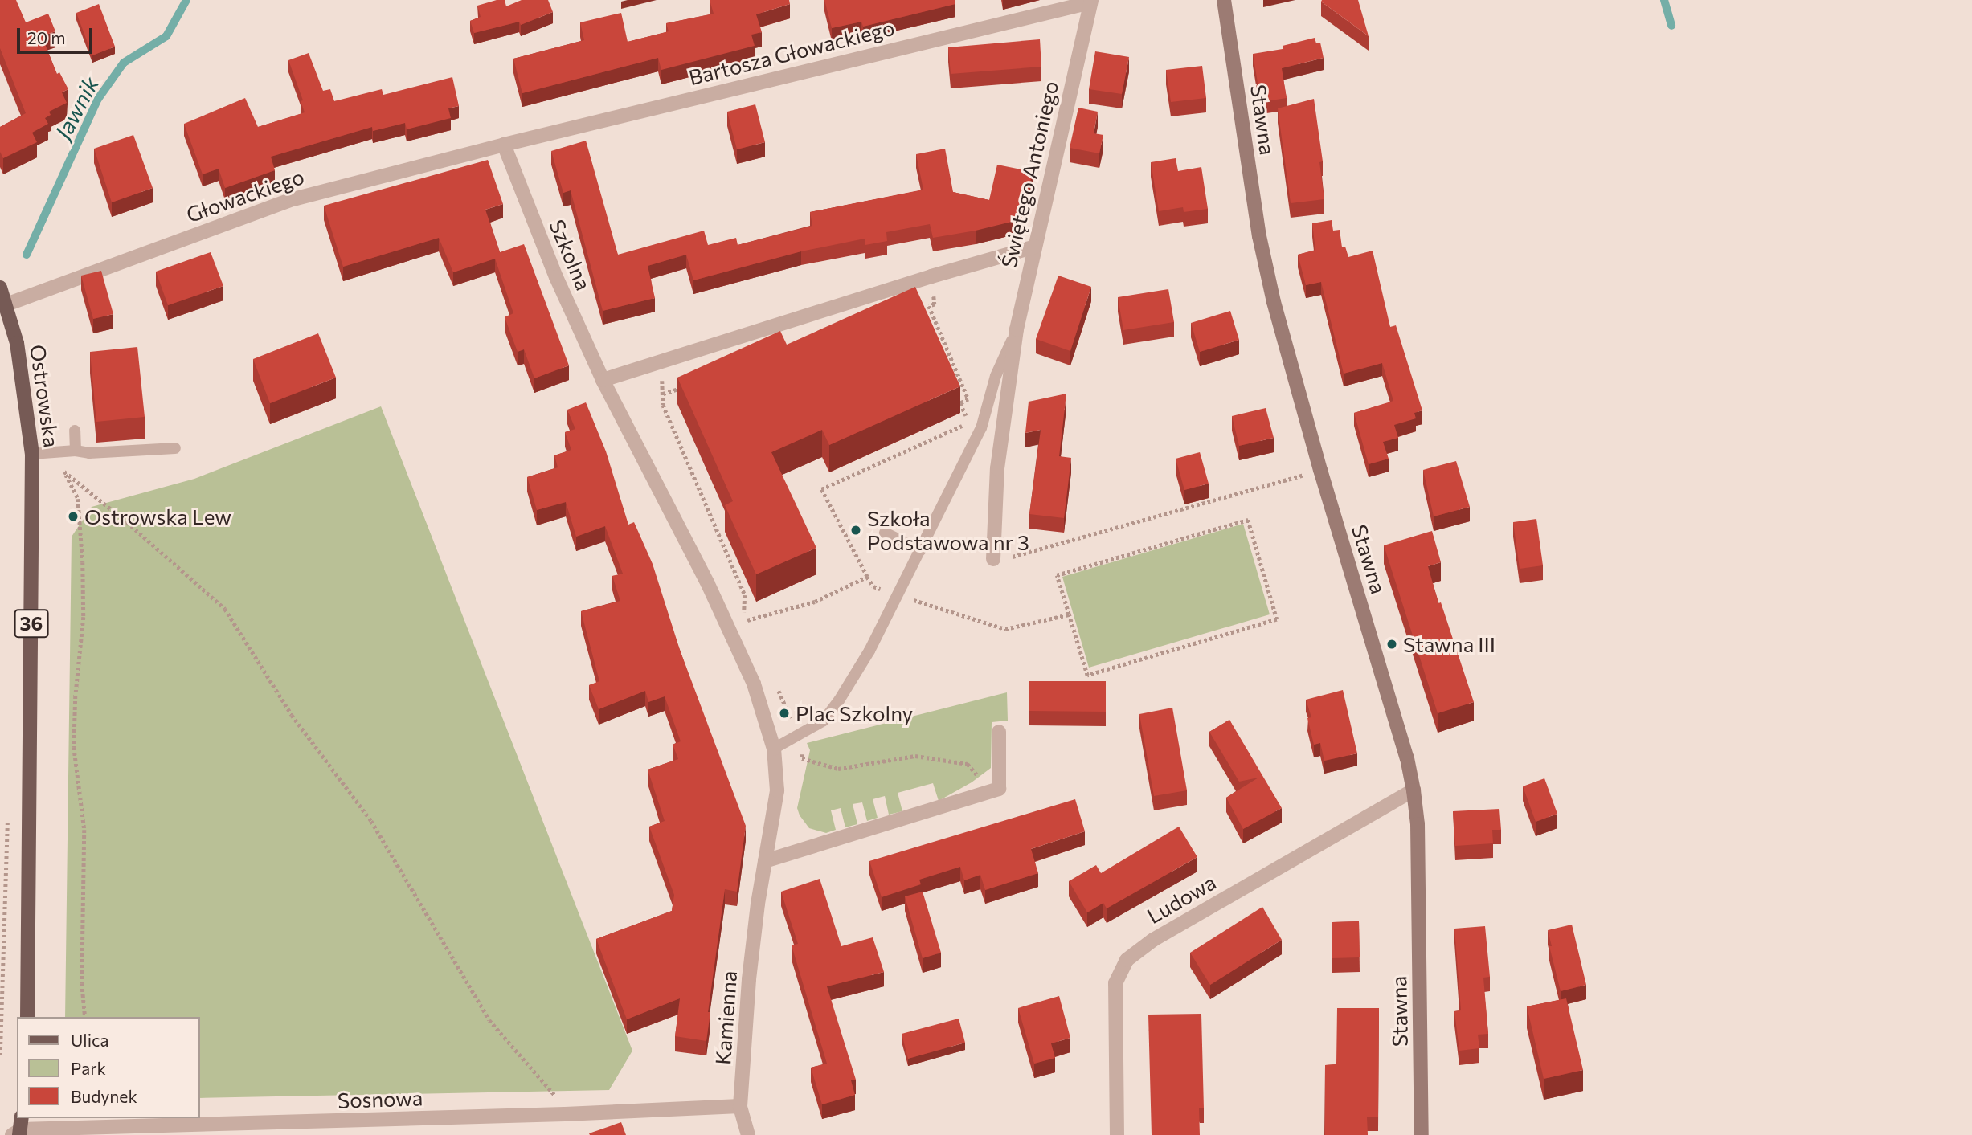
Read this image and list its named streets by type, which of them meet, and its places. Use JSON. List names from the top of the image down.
{
  "streets": {
    "main road": ["Ostrowska", "36"],
    "street": [
      "Bartosza Głowackiego",
      "Stawna",
      "Świętego Antoniego",
      "Głowackiego",
      "Szkolna",
      "Ludowa",
      "Kamienna",
      "Sosnowa"
    ]
  },
  "crossings": [
    ["Bartosza Głowackiego", "Świętego Antoniego"],
    ["Bartosza Głowackiego", "Głowackiego"],
    ["Bartosza Głowackiego", "Szkolna"],
    ["Stawna", "Ludowa"],
    ["Głowackiego", "Szkolna"],
    ["Głowackiego", "Ostrowska"],
    ["Szkolna", "Kamienna"],
    ["Kamienna", "Sosnowa"]
  ],
  "water": ["Jawnik"],
  "places": [
    "Ostrowska Lew",
    "Szkoła Podstawowa nr 3",
    "Stawna III",
    "Plac Szkolny"
  ],
  "legend": ["Ulica", "Park", "Budynek"],
  "scale_bar": "20 m"
}
